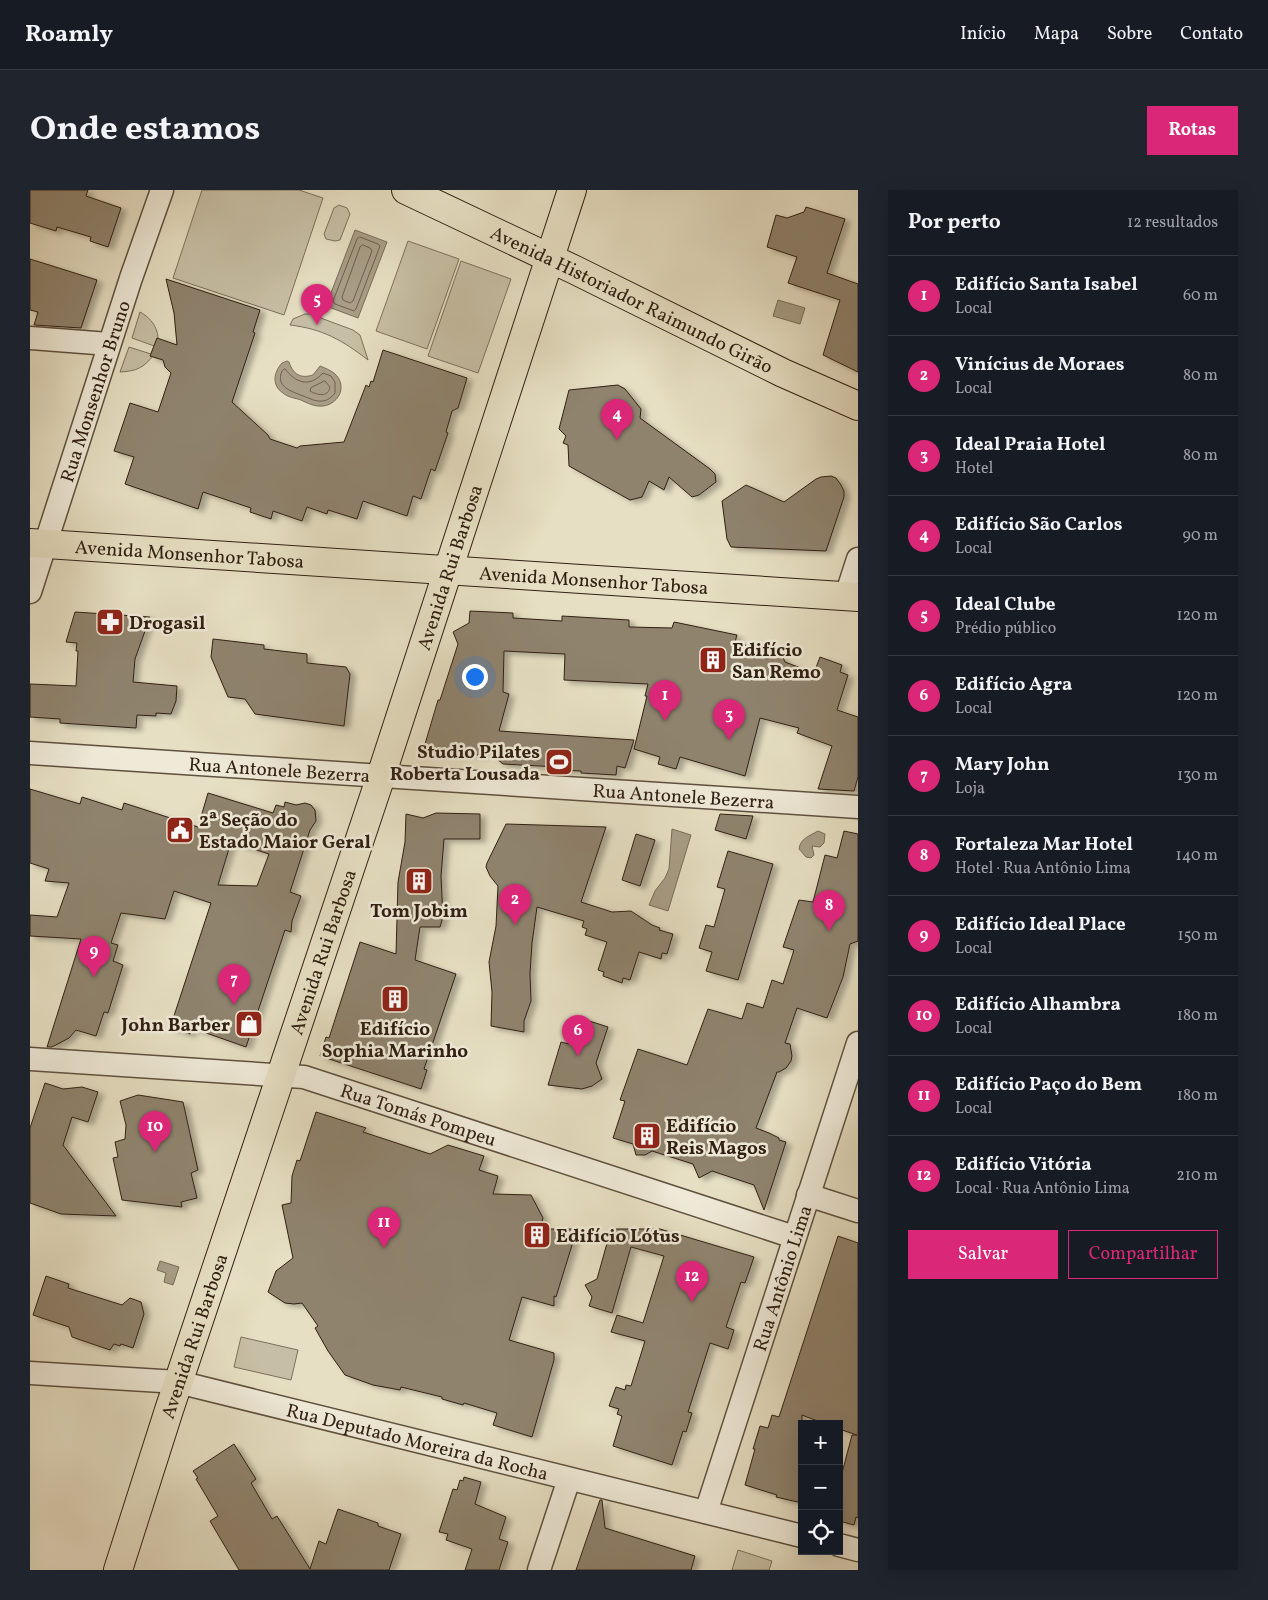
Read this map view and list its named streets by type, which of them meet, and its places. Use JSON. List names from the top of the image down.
{
  "streets": {
    "main road": ["Avenida Historiador Raimundo Girão", "Avenida Monsenhor Tabosa", "Avenida Rui Barbosa"],
    "street": [
      "Rua Monsenhor Bruno",
      "Rua Antonele Bezerra",
      "Rua Tomás Pompeu",
      "Rua Antônio Lima",
      "Rua Deputado Moreira da Rocha"
    ]
  },
  "crossings": [
    ["Avenida Historiador Raimundo Girão", "Avenida Rui Barbosa"],
    ["Rua Monsenhor Bruno", "Avenida Monsenhor Tabosa"],
    ["Avenida Monsenhor Tabosa", "Avenida Rui Barbosa"],
    ["Avenida Rui Barbosa", "Rua Antonele Bezerra"],
    ["Avenida Rui Barbosa", "Rua Tomás Pompeu"],
    ["Avenida Rui Barbosa", "Rua Deputado Moreira da Rocha"],
    ["Rua Tomás Pompeu", "Rua Antônio Lima"],
    ["Rua Antônio Lima", "Rua Deputado Moreira da Rocha"]
  ],
  "places": {
    "pharmacy": ["Drogasil"],
    "building": [
      "Edifício San Remo",
      "Tom Jobim",
      "Edifício Sophia Marinho",
      "Edifício Reis Magos",
      "Edifício Lótus"
    ],
    "sports": ["Studio Pilates Roberta Lousada"],
    "public building": ["2ª Seção do Estado Maior Geral"],
    "shop": ["John Barber"]
  },
  "page": {
    "header": "Roamly",
    "nav": [
      "Início",
      "Mapa",
      "Sobre",
      "Contato"
    ],
    "title": "Onde estamos",
    "buttons": [
      "Rotas",
      ["Salvar", "Compartilhar"]
    ],
    "heading": ["Por perto", "12 resultados"],
    "list": [
      {
        "mark": "1",
        "name": "Edifício Santa Isabel",
        "note": "Local",
        "value": "60 m"
      },
      {
        "mark": "2",
        "name": "Vinícius de Moraes",
        "note": "Local",
        "value": "80 m"
      },
      {
        "mark": "3",
        "name": "Ideal Praia Hotel",
        "note": "Hotel",
        "value": "80 m"
      },
      {
        "mark": "4",
        "name": "Edifício São Carlos",
        "note": "Local",
        "value": "90 m"
      },
      {
        "mark": "5",
        "name": "Ideal Clube",
        "note": "Prédio público",
        "value": "120 m"
      },
      {
        "mark": "6",
        "name": "Edifício Agra",
        "note": "Local",
        "value": "120 m"
      },
      {
        "mark": "7",
        "name": "Mary John",
        "note": "Loja",
        "value": "130 m"
      },
      {
        "mark": "8",
        "name": "Fortaleza Mar Hotel",
        "note": "Hotel · Rua Antônio Lima",
        "value": "140 m"
      },
      {
        "mark": "9",
        "name": "Edifício Ideal Place",
        "note": "Local",
        "value": "150 m"
      },
      {
        "mark": "10",
        "name": "Edifício Alhambra",
        "note": "Local",
        "value": "180 m"
      },
      {
        "mark": "11",
        "name": "Edifício Paço do Bem",
        "note": "Local",
        "value": "180 m"
      },
      {
        "mark": "12",
        "name": "Edifício Vitória",
        "note": "Local · Rua Antônio Lima",
        "value": "210 m"
      }
    ],
    "pins": [
      "5",
      "4",
      "1",
      "3",
      "2",
      "8",
      "9",
      "7",
      "6",
      "10",
      "11",
      "12"
    ],
    "map_buttons": ["+", "−"]
  }
}
